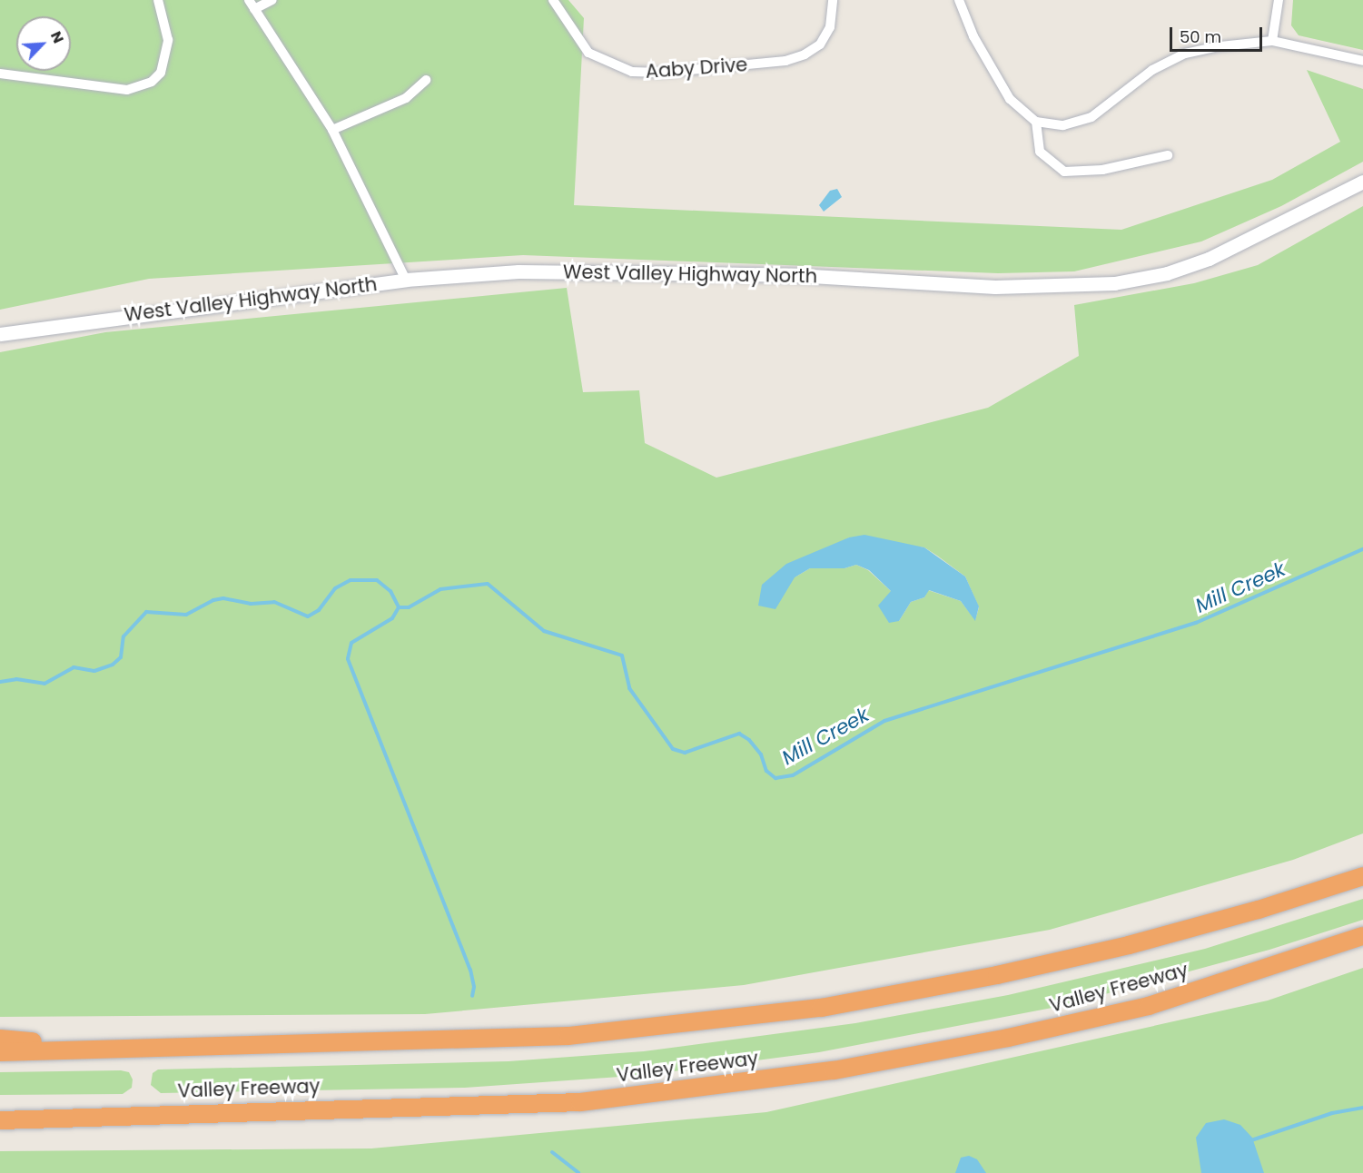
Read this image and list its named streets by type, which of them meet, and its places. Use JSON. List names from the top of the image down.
{
  "streets": {
    "highway": ["Valley Freeway"],
    "main road": ["West Valley Highway North"],
    "street": ["Aaby Drive"]
  },
  "water": ["Mill Creek"],
  "scale_bar": "50 m",
  "north": "top right"
}
